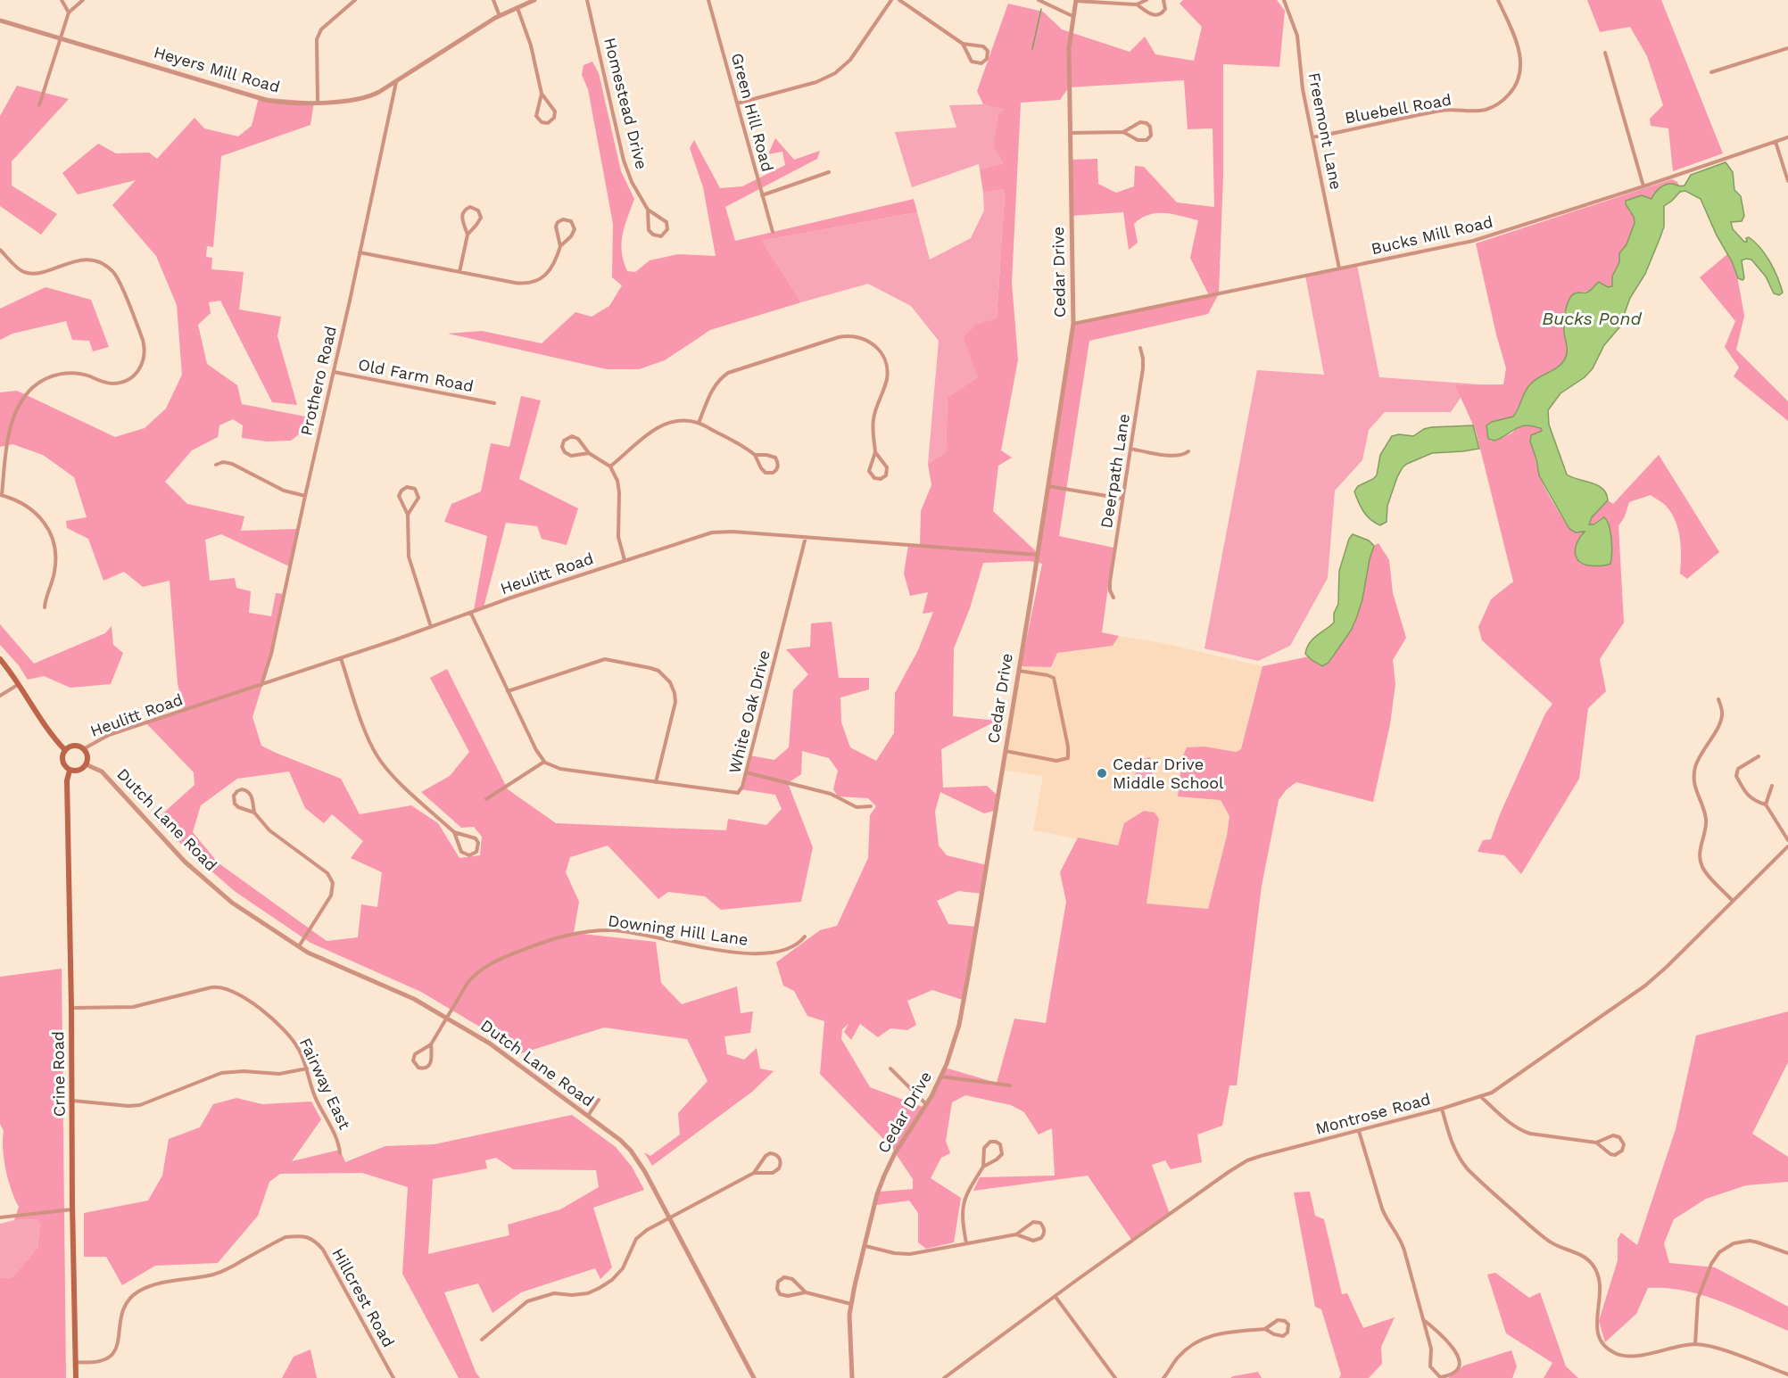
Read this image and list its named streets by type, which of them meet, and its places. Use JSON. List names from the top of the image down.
{
  "streets": {
    "main road": ["Crine Road"],
    "street": [
      "Heyers Mill Road",
      "Homestead Drive",
      "Bluebell Road",
      "Green Hill Road",
      "Freemont Lane",
      "Bucks Mill Road",
      "Cedar Drive",
      "Old Farm Road",
      "Prothero Road",
      "Deerpath Lane",
      "Heulitt Road",
      "White Oak Drive",
      "Dutch Lane Road",
      "Downing Hill Lane",
      "Fairway East",
      "Montrose Road",
      "Hillcrest Road"
    ]
  },
  "crossings": [
    ["Heyers Mill Road", "Prothero Road"],
    ["Bluebell Road", "Freemont Lane"],
    ["Freemont Lane", "Bucks Mill Road"],
    ["Bucks Mill Road", "Cedar Drive"],
    ["Cedar Drive", "Heulitt Road"],
    ["Old Farm Road", "Prothero Road"],
    ["Prothero Road", "Heulitt Road"],
    ["Heulitt Road", "White Oak Drive"],
    ["Heulitt Road", "Dutch Lane Road"],
    ["Heulitt Road", "Crine Road"],
    ["Dutch Lane Road", "Downing Hill Lane"],
    ["Dutch Lane Road", "Crine Road"],
    ["Crine Road", "Fairway East"],
    ["Crine Road", "Hillcrest Road"]
  ],
  "water": ["Bucks Pond"],
  "places": ["Cedar Drive Middle School"]
}
